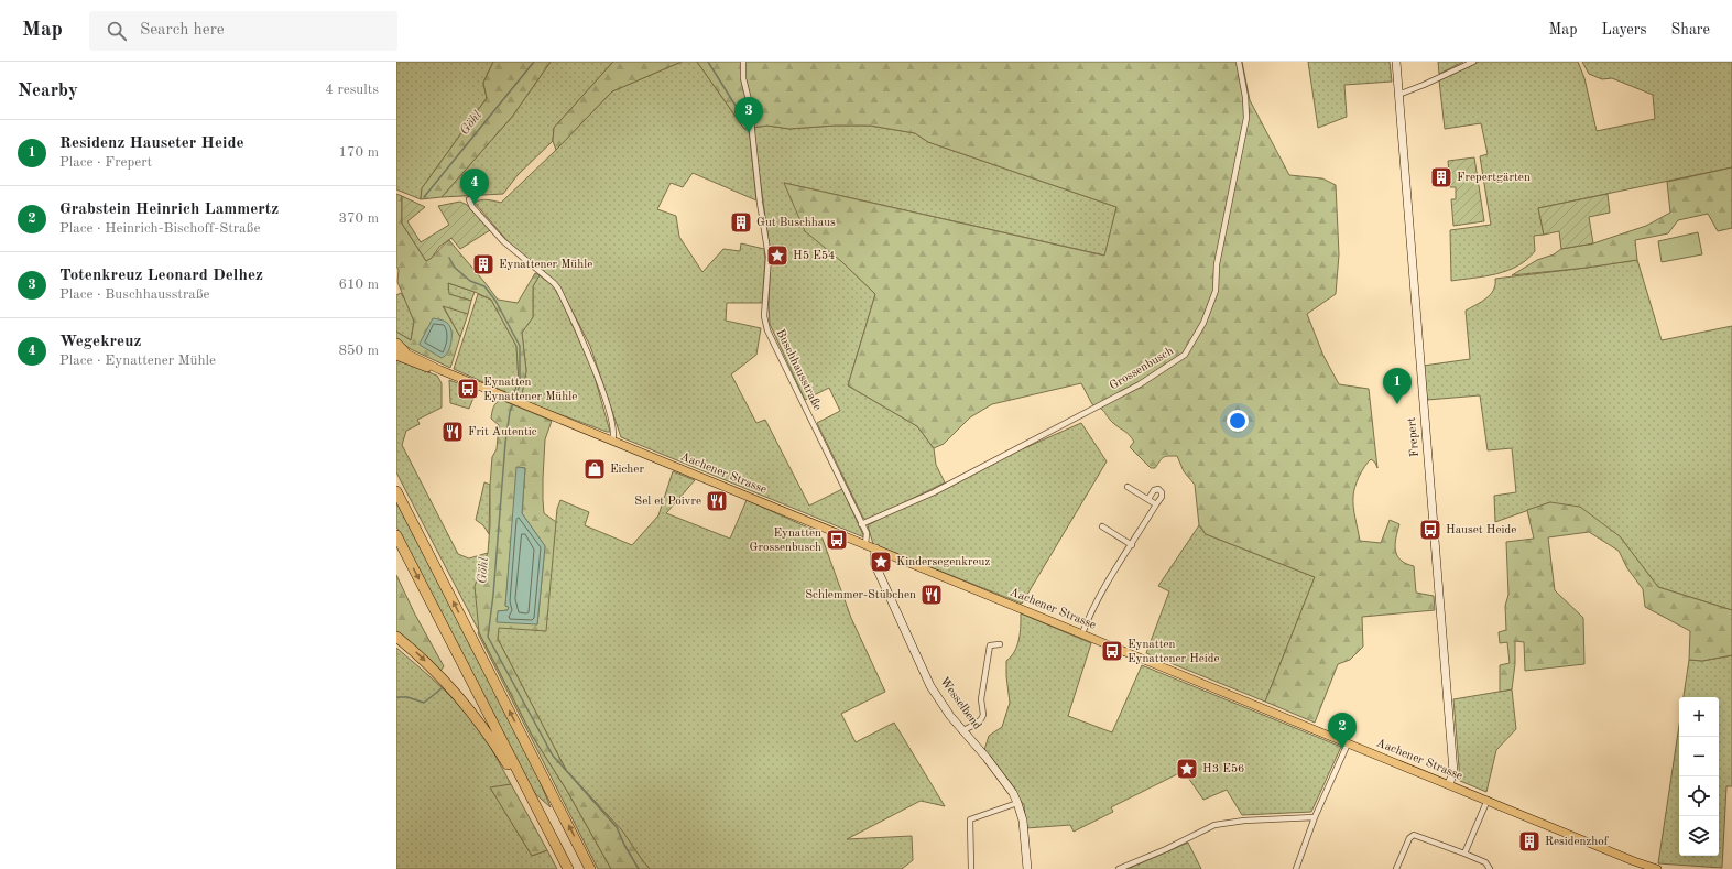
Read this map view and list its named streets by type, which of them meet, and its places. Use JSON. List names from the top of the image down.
{
  "streets": {
    "main road": ["Aachener Strasse"],
    "street": [
      "Grossenbusch",
      "Buschhausstraße",
      "Frepert",
      "Wesselbend"
    ]
  },
  "crossings": [
    ["Grossenbusch", "Buschhausstraße"],
    ["Buschhausstraße", "Aachener Strasse"],
    ["Frepert", "Aachener Strasse"],
    ["Aachener Strasse", "Wesselbend"]
  ],
  "water": ["Göhl"],
  "places": {
    "building": [
      "Frepertgärten",
      "Gut Buschhaus",
      "Eynattener Mühle",
      "Residenzhof"
    ],
    "place": ["H5 E54", "Kindersegenkreuz", "H3 E56"],
    "bus stop": [
      "Eynatten Eynattener Mühle",
      "Hauset Heide",
      "Eynatten Grossenbusch",
      "Eynatten Eynattener Heide"
    ],
    "restaurant": ["Frit Autentic", "Sel et Poivre", "Schlemmer-Stübchen"],
    "shop": ["Eicher"]
  },
  "page": {
    "header": "Map",
    "search": "Search here",
    "nav": ["Map", "Layers", "Share"],
    "heading": ["Nearby", "4 results"],
    "pins": [
      "3",
      "4",
      "1",
      "2"
    ],
    "list": [
      {
        "mark": "1",
        "name": "Residenz Hauseter Heide",
        "note": "Place · Frepert",
        "value": "170 m"
      },
      {
        "mark": "2",
        "name": "Grabstein Heinrich Lammertz",
        "note": "Place · Heinrich-Bischoff-Straße",
        "value": "370 m"
      },
      {
        "mark": "3",
        "name": "Totenkreuz Leonard Delhez",
        "note": "Place · Buschhausstraße",
        "value": "610 m"
      },
      {
        "mark": "4",
        "name": "Wegekreuz",
        "note": "Place · Eynattener Mühle",
        "value": "850 m"
      }
    ],
    "map_buttons": ["+", "−"]
  }
}
